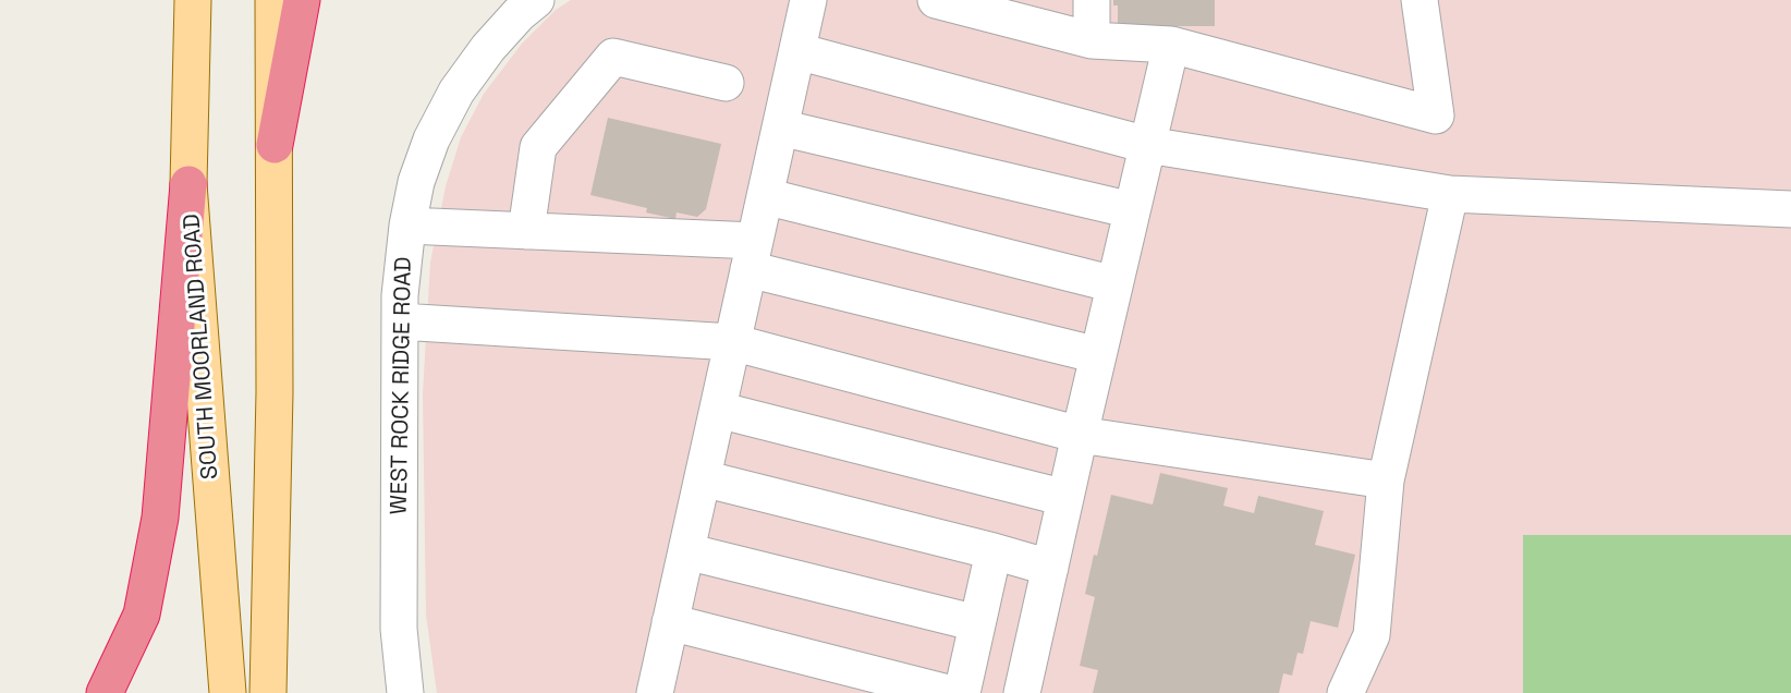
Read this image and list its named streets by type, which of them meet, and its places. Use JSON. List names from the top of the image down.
{
  "streets": {
    "main road": ["SOUTH MOORLAND ROAD"],
    "street": ["WEST ROCK RIDGE ROAD"]
  }
}
